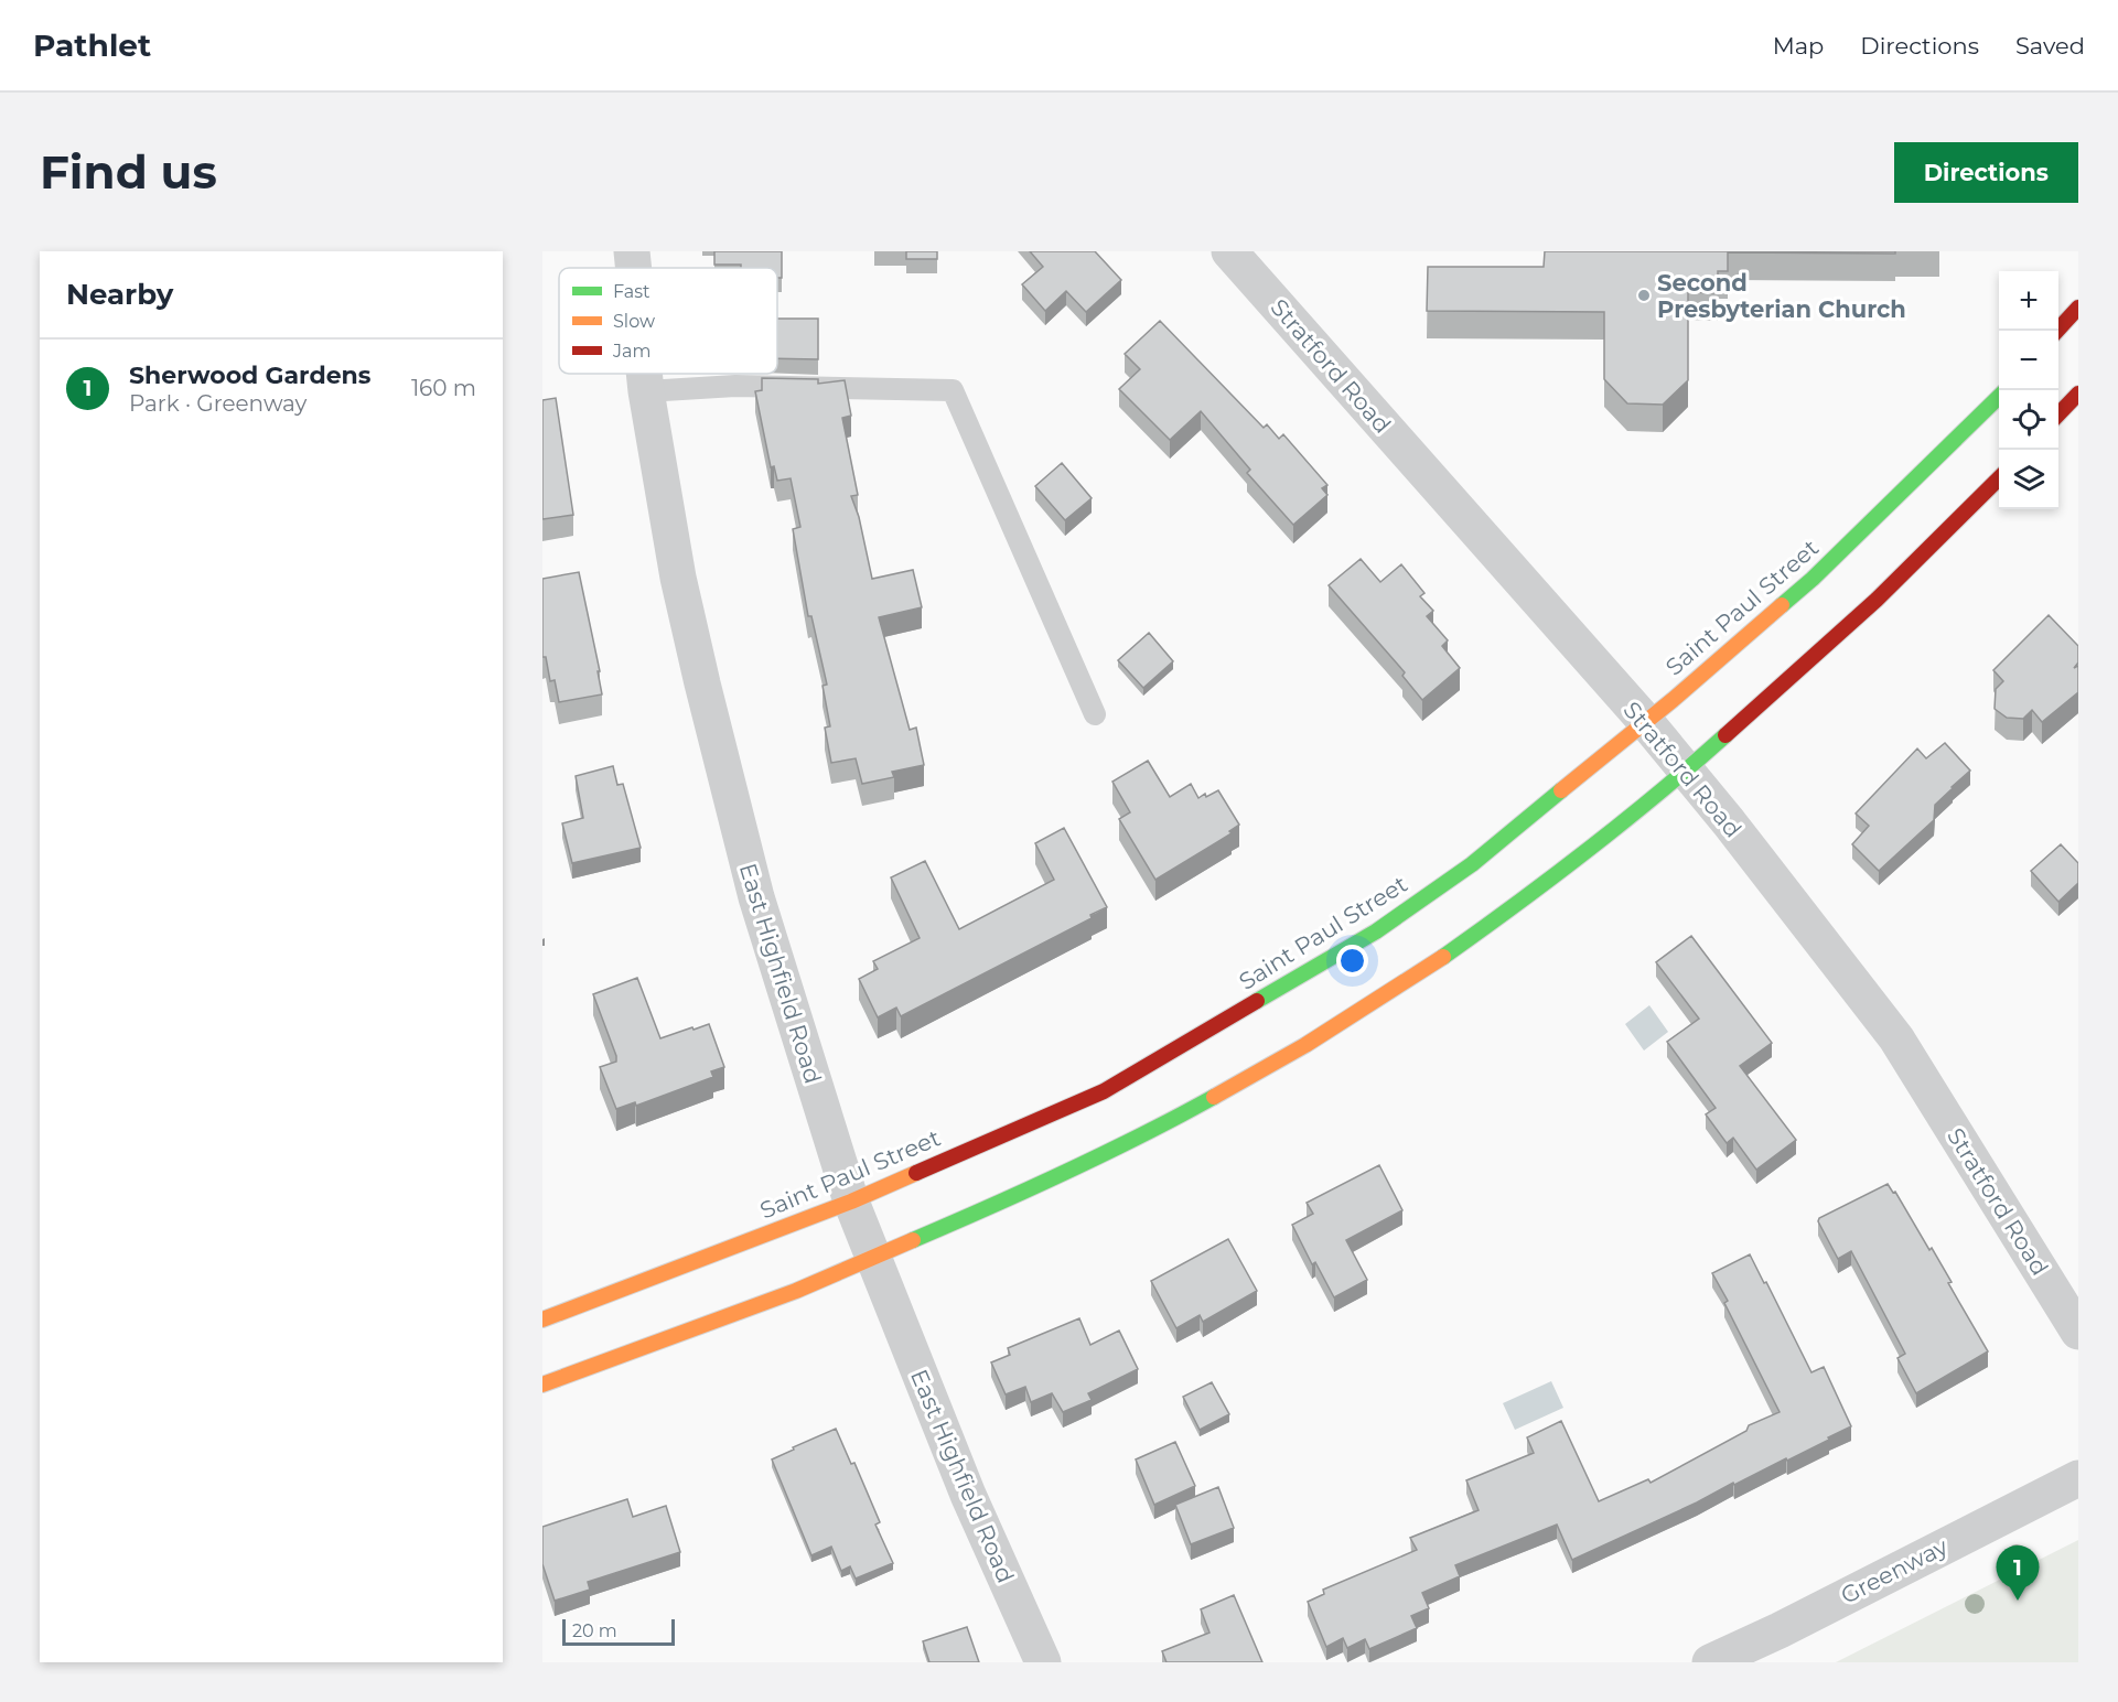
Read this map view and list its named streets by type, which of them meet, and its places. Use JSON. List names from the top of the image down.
{
  "streets": {
    "main road": ["Saint Paul Street"],
    "street": ["Stratford Road", "East Highfield Road", "Greenway"]
  },
  "crossings": [
    ["Stratford Road", "Saint Paul Street"],
    ["Saint Paul Street", "East Highfield Road"]
  ],
  "places": ["Second Presbyterian Church"],
  "legend": ["Fast", "Slow", "Jam"],
  "scale_bar": "20 m",
  "page": {
    "header": "Pathlet",
    "nav": ["Map", "Directions", "Saved"],
    "buttons": "Directions",
    "title": "Find us",
    "heading": "Nearby",
    "map_buttons": ["+", "−"],
    "list": [
      {
        "mark": "1",
        "name": "Sherwood Gardens",
        "note": "Park · Greenway",
        "value": "160 m"
      }
    ],
    "pins": "1",
    "scale": "20 m"
  }
}
